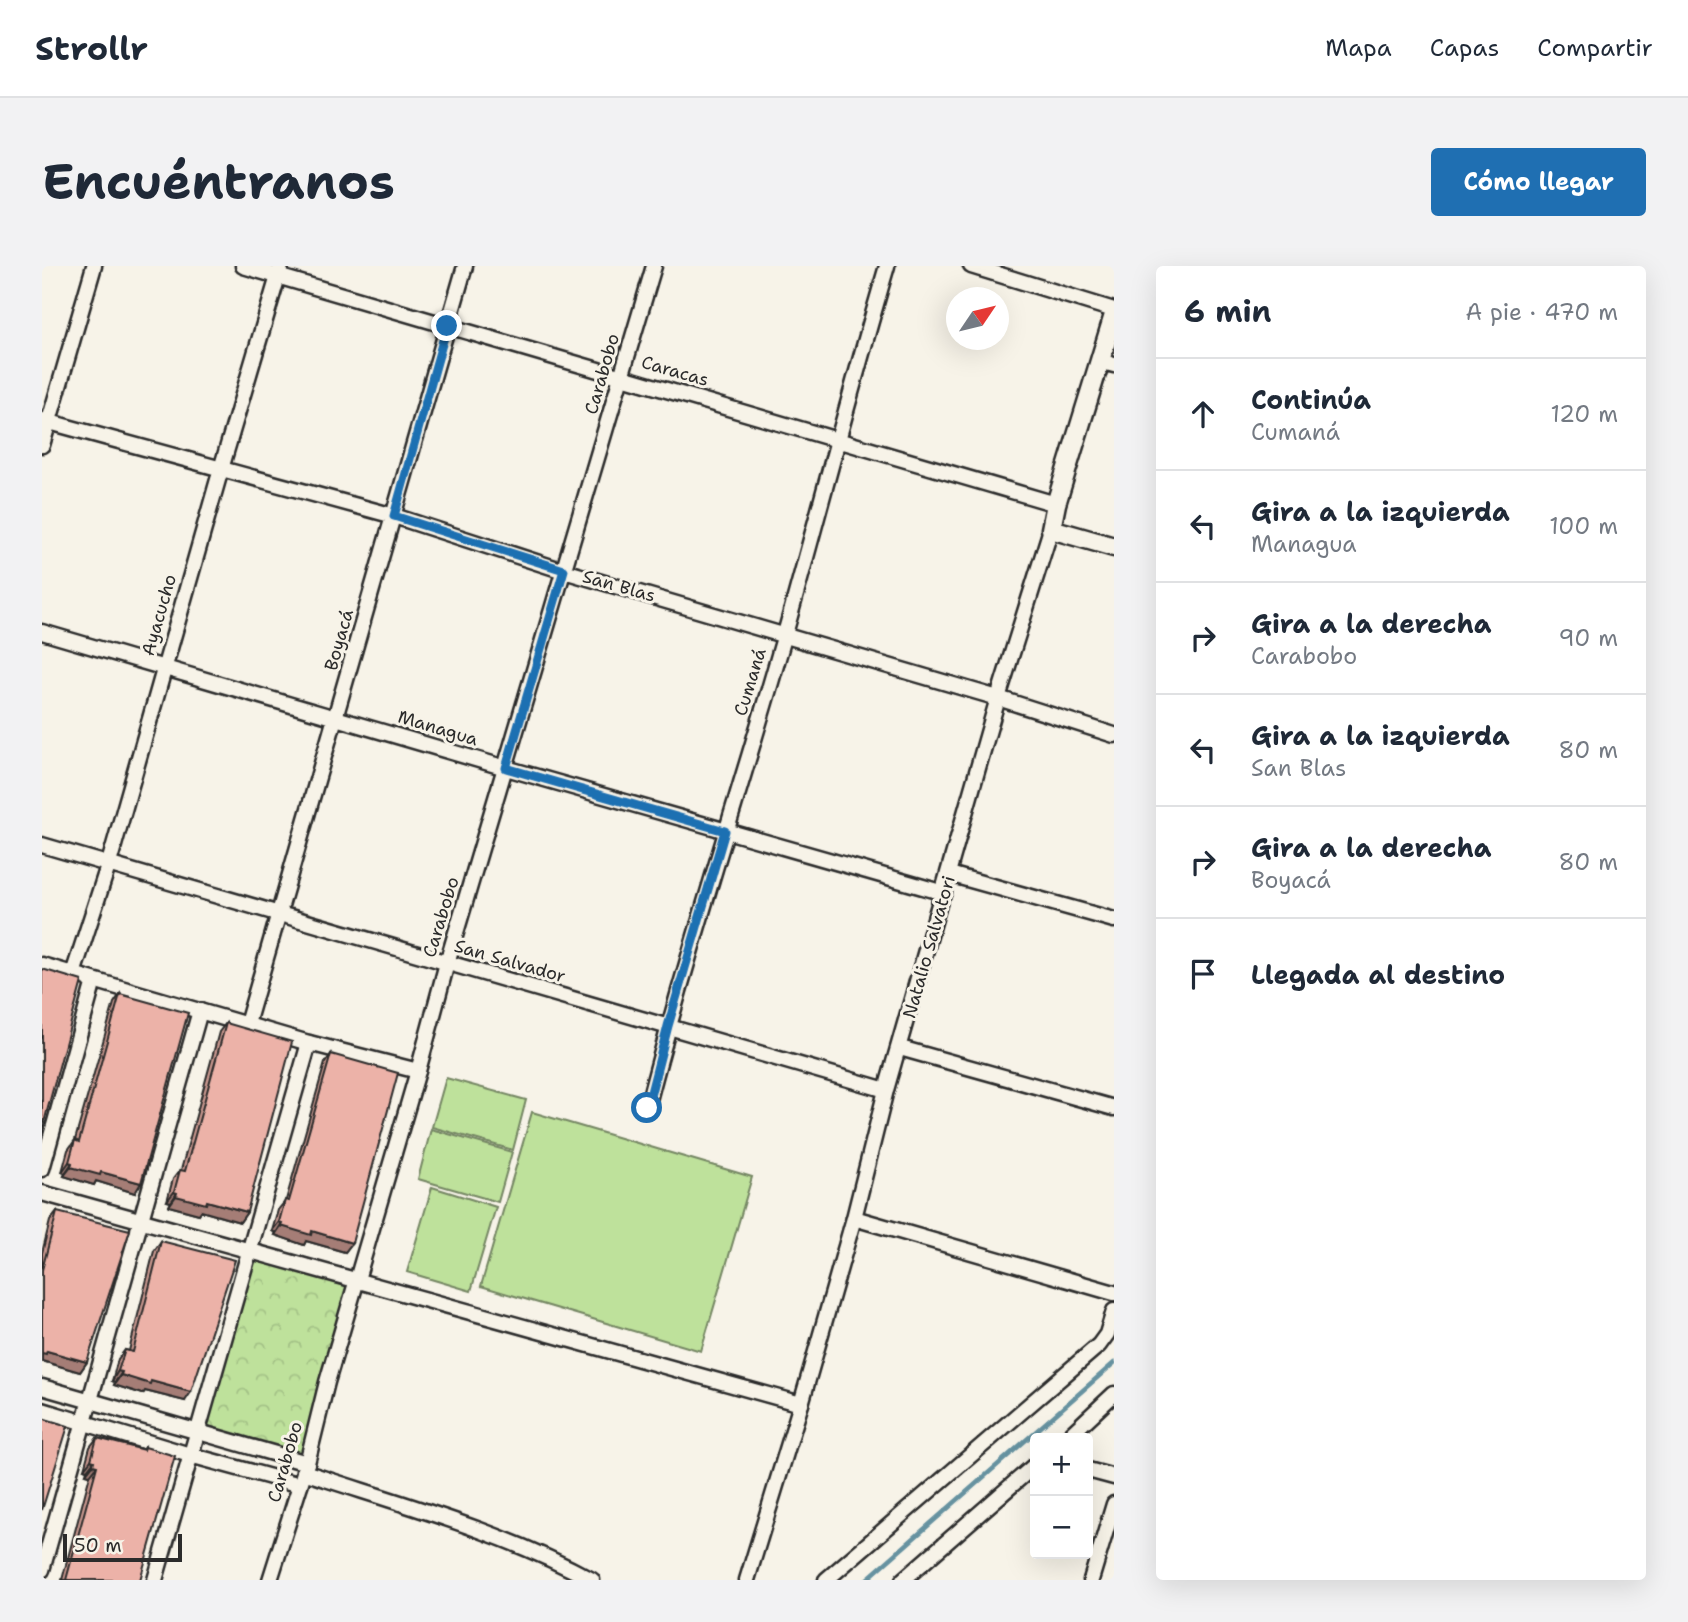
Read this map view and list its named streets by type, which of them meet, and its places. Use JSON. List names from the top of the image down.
{
  "streets": {
    "street": [
      "Caracas",
      "Carabobo",
      "San Blas",
      "Ayacucho",
      "Boyacá",
      "Cumaná",
      "Managua",
      "Natalio Salvatori",
      "San Salvador"
    ]
  },
  "crossings": [
    ["Caracas", "Carabobo"],
    ["Caracas", "Ayacucho"],
    ["Caracas", "Boyacá"],
    ["Caracas", "Cumaná"],
    ["Caracas", "Natalio Salvatori"],
    ["Carabobo", "San Blas"],
    ["Carabobo", "Managua"],
    ["Carabobo", "San Salvador"],
    ["San Blas", "Ayacucho"],
    ["San Blas", "Boyacá"],
    ["San Blas", "Cumaná"],
    ["San Blas", "Natalio Salvatori"],
    ["Ayacucho", "Managua"],
    ["Ayacucho", "San Salvador"],
    ["Boyacá", "Managua"],
    ["Boyacá", "San Salvador"],
    ["Cumaná", "Managua"],
    ["Cumaná", "San Salvador"],
    ["Managua", "Natalio Salvatori"],
    ["Natalio Salvatori", "San Salvador"]
  ],
  "scale_bar": "50 m",
  "north": "top right",
  "page": {
    "header": "Strollr",
    "nav": ["Mapa", "Capas", "Compartir"],
    "buttons": "Cómo llegar",
    "title": "Encuéntranos",
    "heading": ["6 min", "A pie · 470 m"],
    "list": [
      ["Continúa", "Cumaná", "120 m"],
      ["Gira a la izquierda", "Managua", "100 m"],
      ["Gira a la derecha", "Carabobo", "90 m"],
      ["Gira a la izquierda", "San Blas", "80 m"],
      ["Gira a la derecha", "Boyacá", "80 m"],
      "Llegada al destino"
    ],
    "map_buttons": ["+", "−"],
    "scale": "50 m"
  }
}
